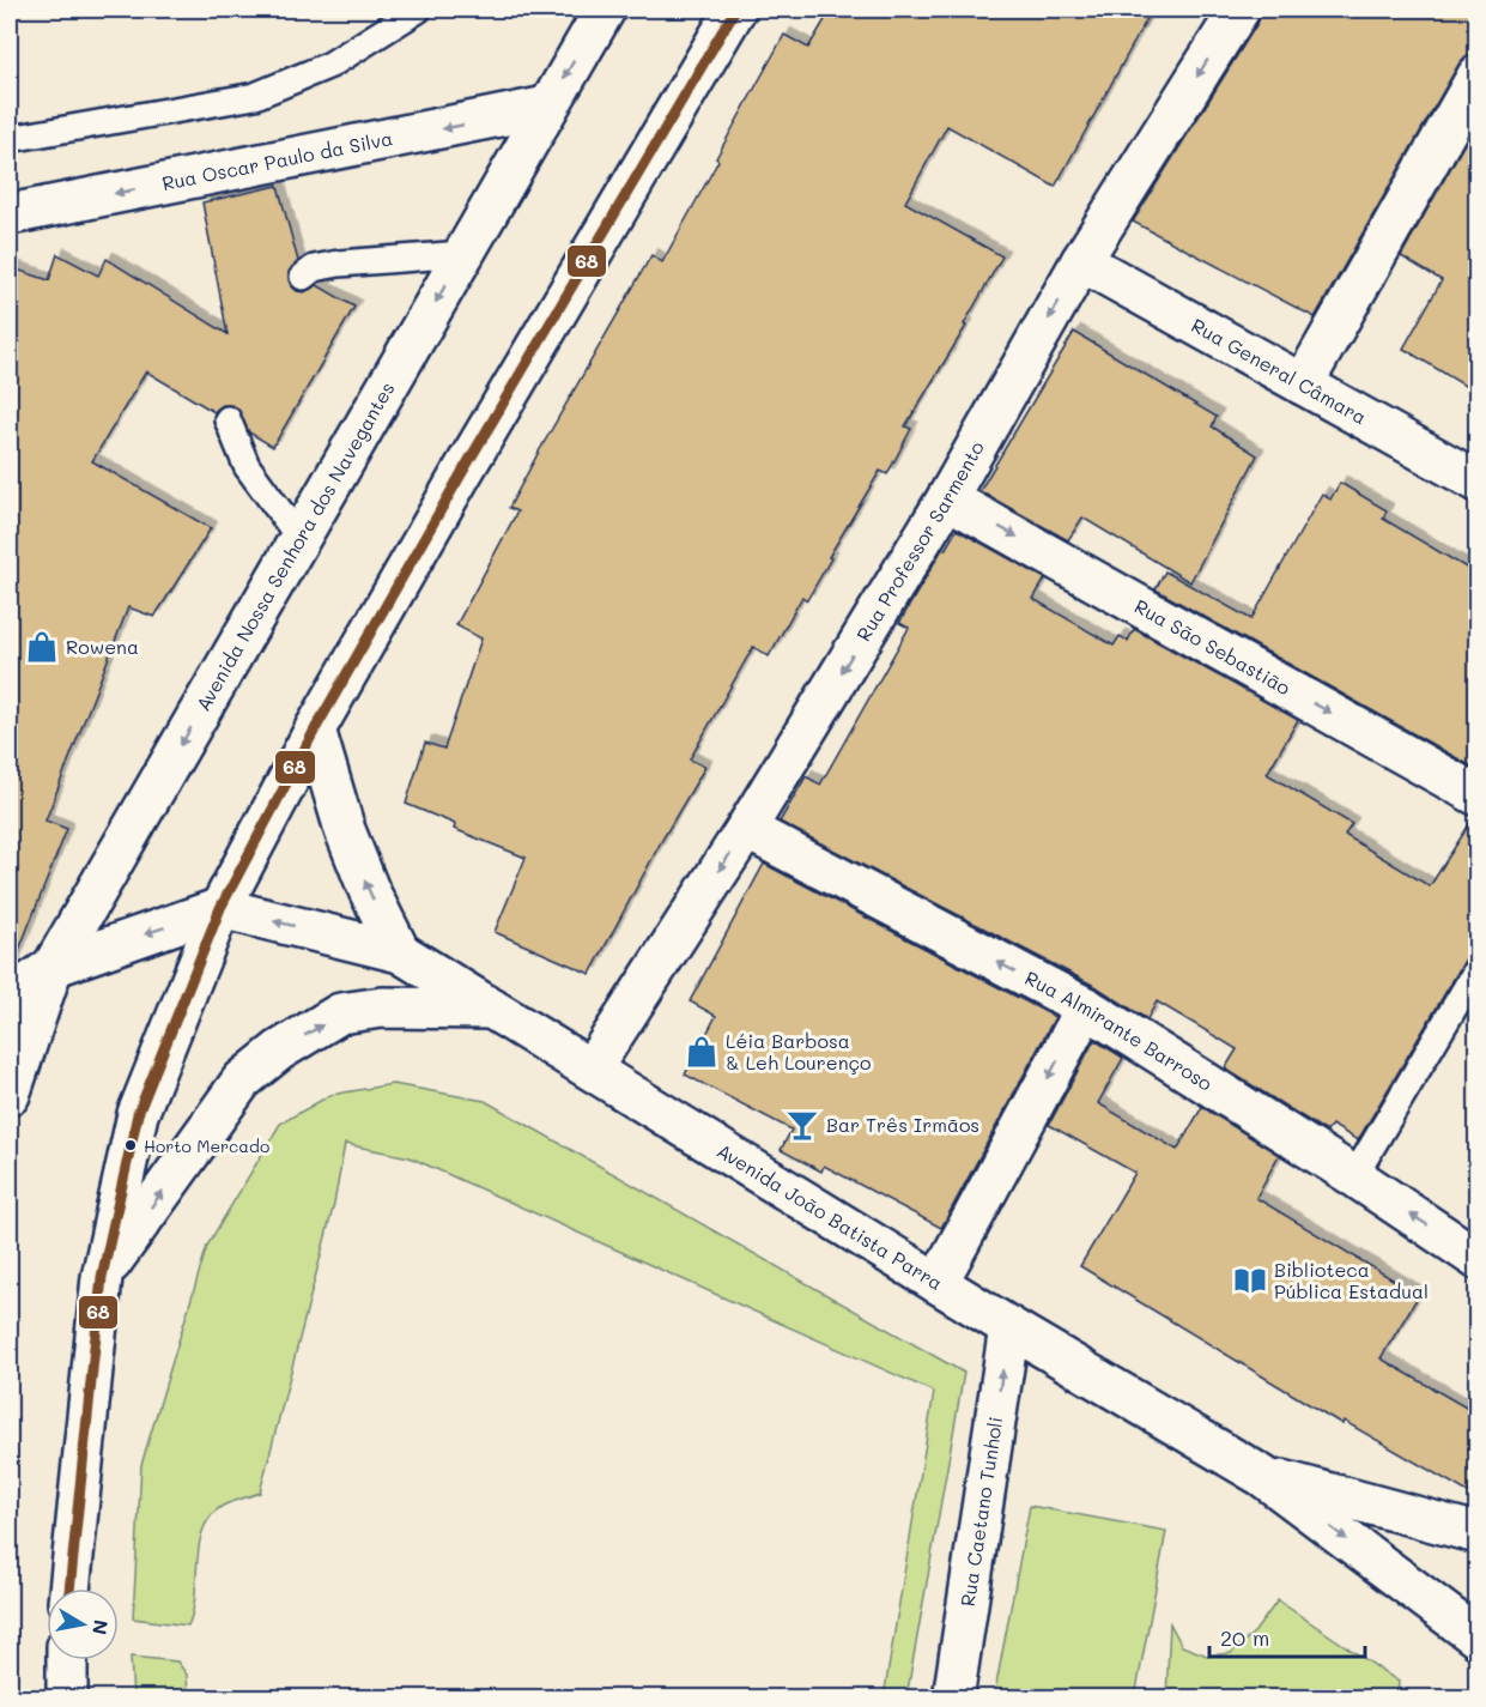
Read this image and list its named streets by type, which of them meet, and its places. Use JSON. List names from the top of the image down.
{
  "streets": {
    "main road": [
      "Rua Oscar Paulo da Silva",
      "Rua General Câmara",
      "Rua Professor Sarmento",
      "Avenida Nossa Senhora dos Navegantes",
      "Rua São Sebastião",
      "Rua Almirante Barroso",
      "Avenida João Batista Parra",
      "Rua Caetano Tunholi"
    ]
  },
  "crossings": [
    ["Rua Oscar Paulo da Silva", "Avenida Nossa Senhora dos Navegantes"],
    ["Rua General Câmara", "Rua Professor Sarmento"],
    ["Rua Professor Sarmento", "Rua São Sebastião"],
    ["Rua Professor Sarmento", "Rua Almirante Barroso"],
    ["Rua Professor Sarmento", "Avenida João Batista Parra"],
    ["Avenida João Batista Parra", "Rua Caetano Tunholi"]
  ],
  "one_way": [
    "Rua Oscar Paulo da Silva",
    "Rua Professor Sarmento",
    "Rua São Sebastião",
    "Rua Almirante Barroso",
    "Rua Caetano Tunholi"
  ],
  "places": {
    "shop": ["Rowena", "Léia Barbosa & Leh Lourenço"],
    "bar": ["Bar Três Irmãos"],
    "other": ["Horto Mercado"],
    "library": ["Biblioteca Pública Estadual"]
  },
  "lines": ["transit line 68"],
  "scale_bar": "20 m",
  "north": "right"
}
